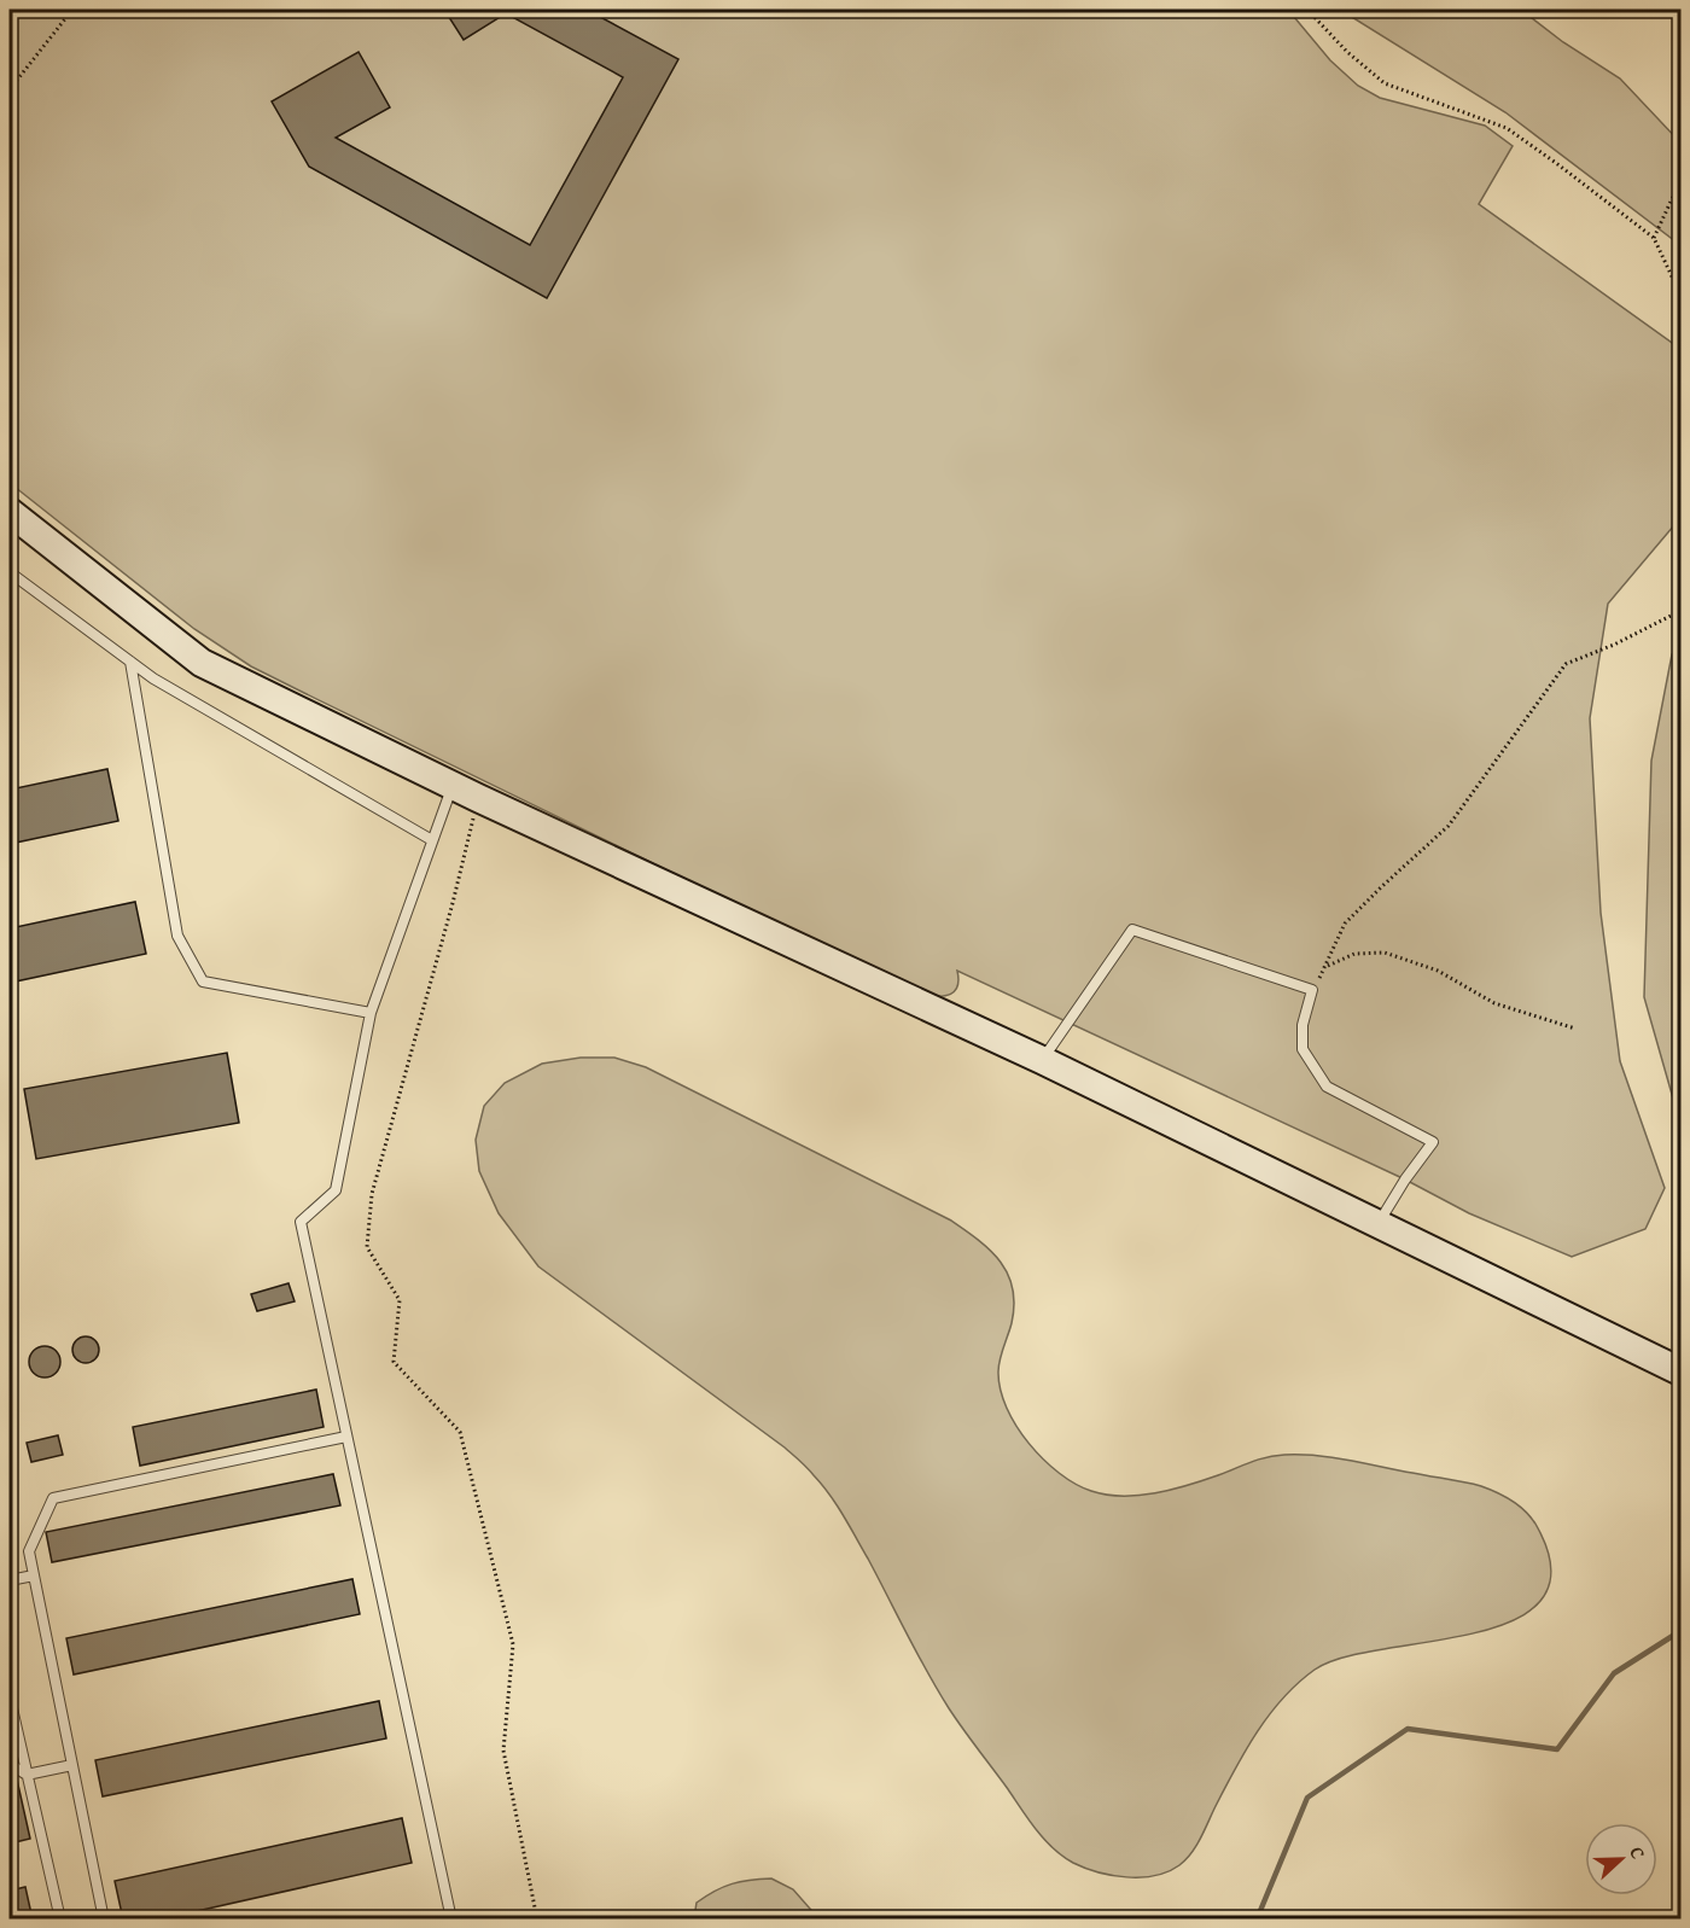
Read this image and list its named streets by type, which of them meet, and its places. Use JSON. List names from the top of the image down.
{
  "north": "right"
}
